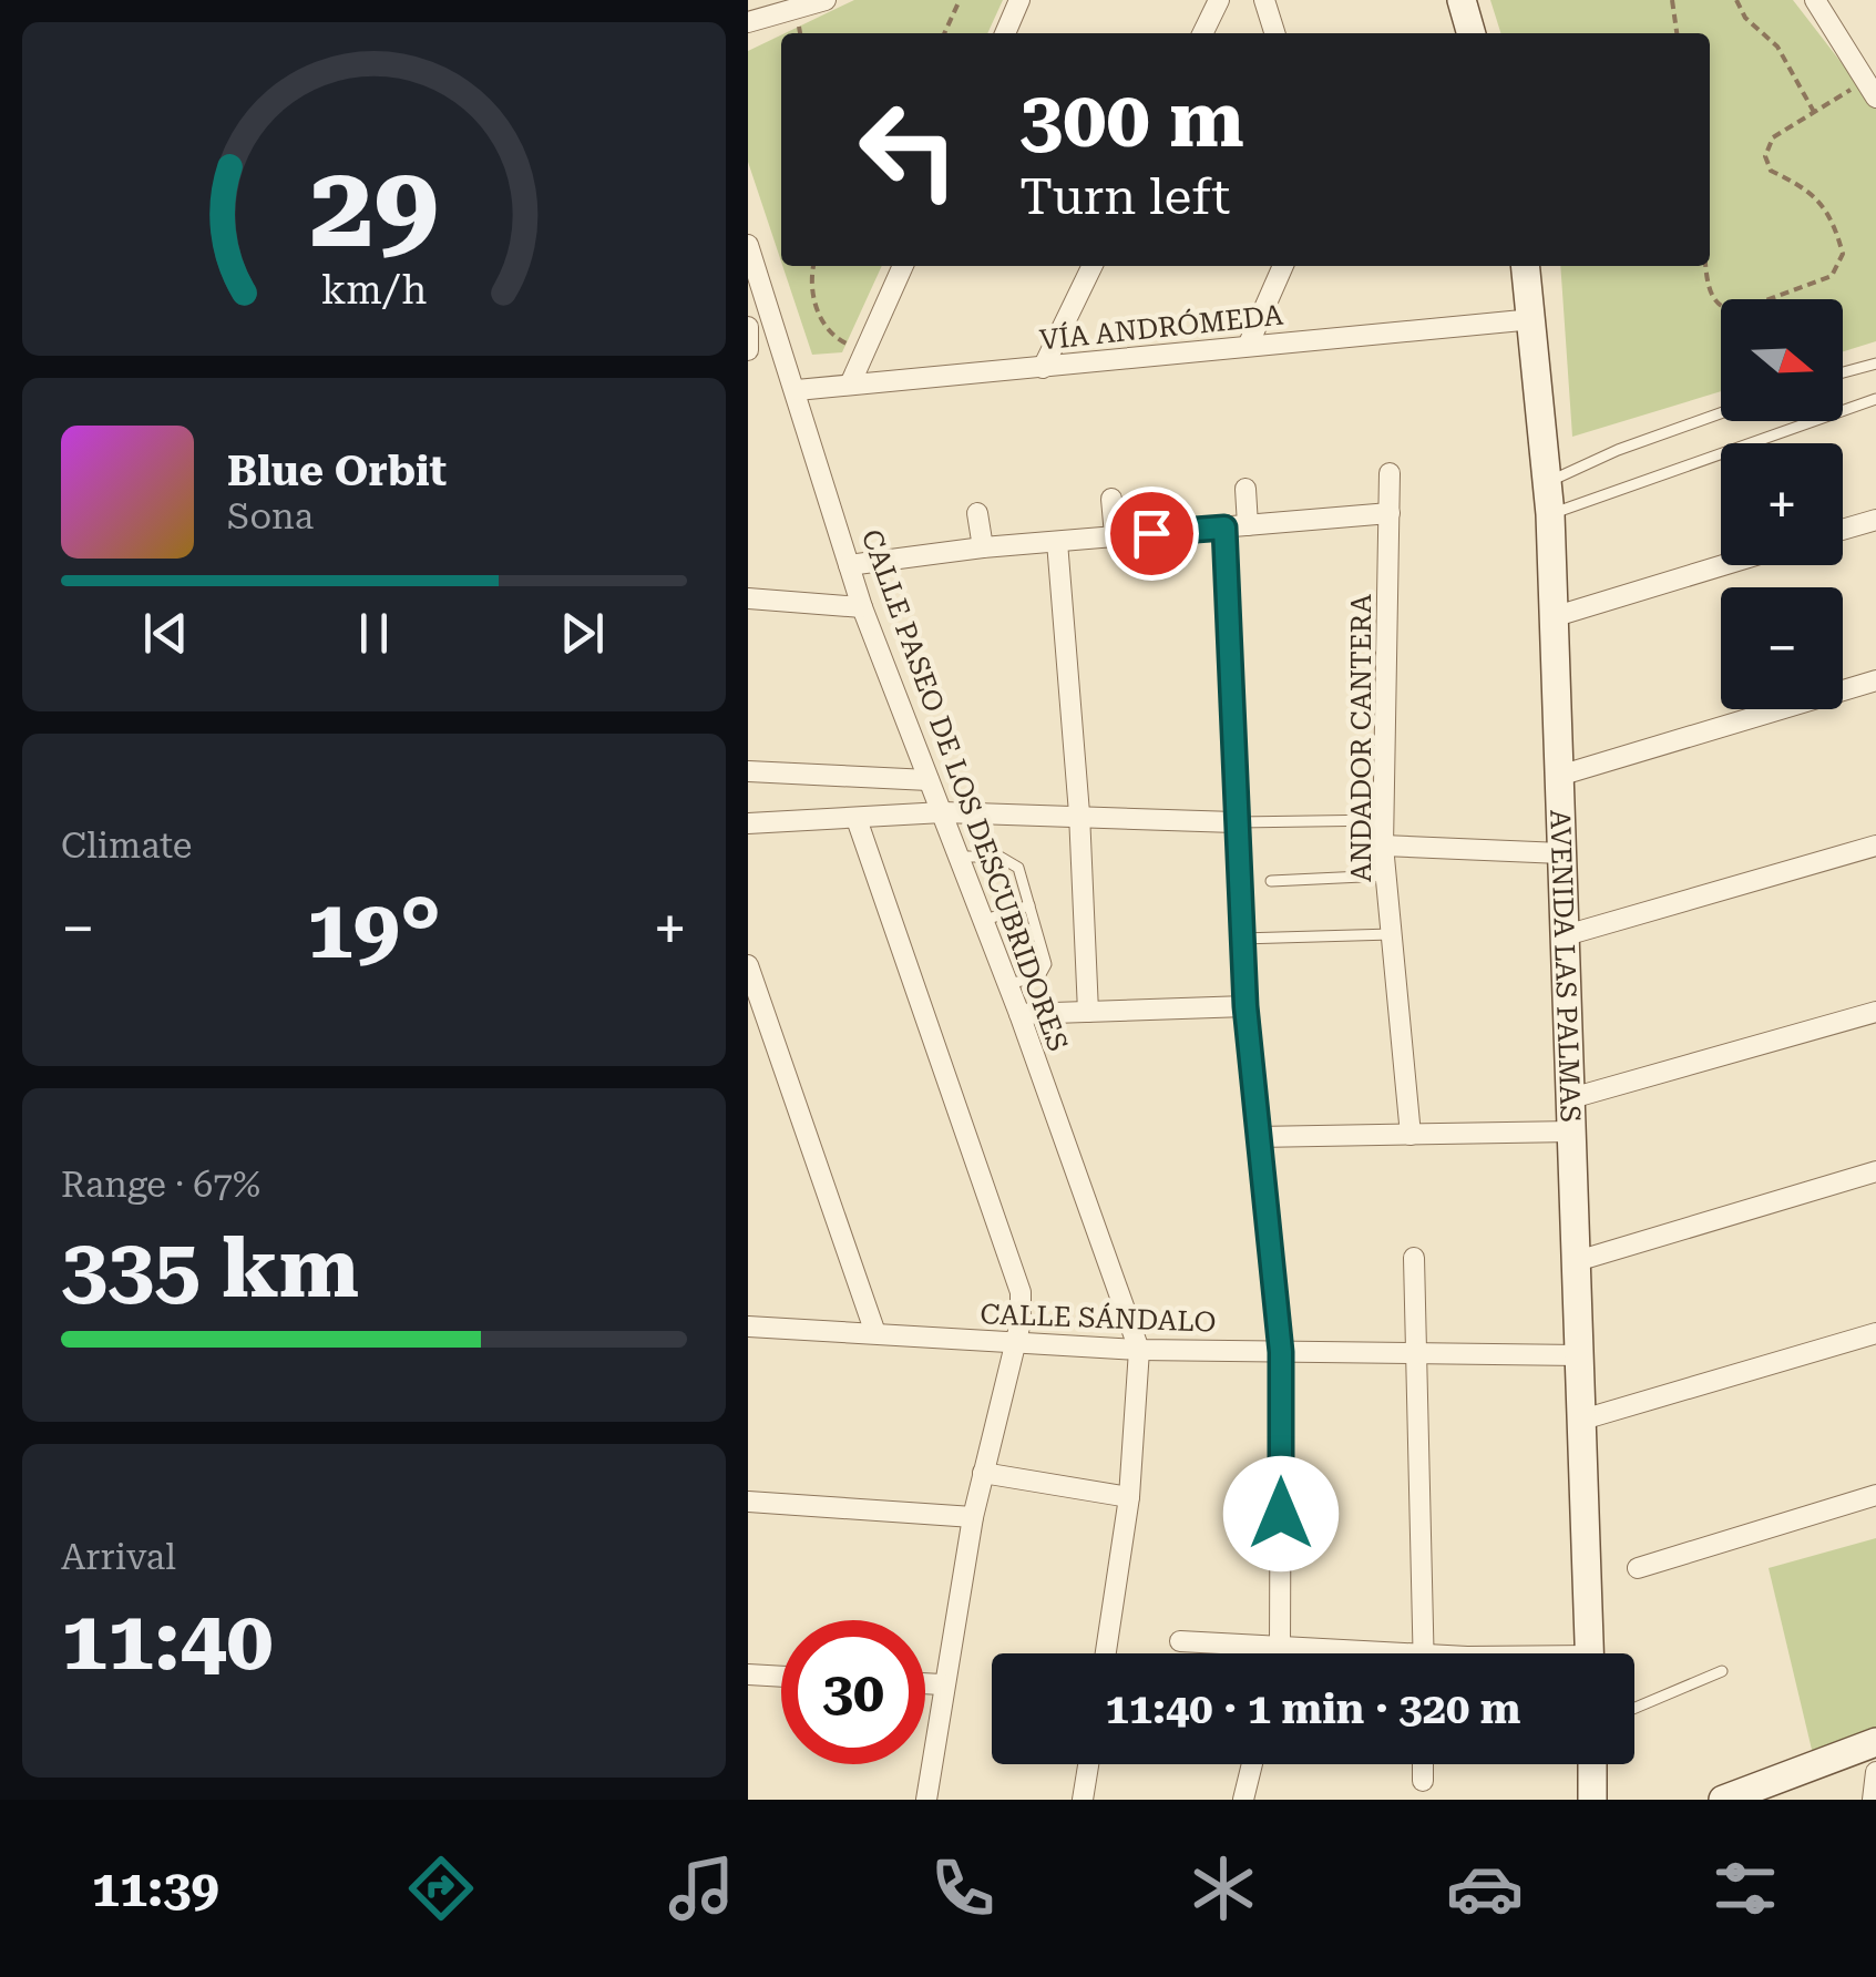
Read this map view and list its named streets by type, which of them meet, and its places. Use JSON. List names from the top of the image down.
{
  "streets": {
    "street": [
      "VÍA ANDRÓMEDA",
      "ANDADOR CANTERA",
      "CALLE PASEO DE LOS DESCUBRIDORES",
      "AVENIDA LAS PALMAS",
      "CALLE SÁNDALO"
    ]
  },
  "crossings": [
    ["VÍA ANDRÓMEDA", "CALLE PASEO DE LOS DESCUBRIDORES"],
    ["VÍA ANDRÓMEDA", "AVENIDA LAS PALMAS"],
    ["CALLE PASEO DE LOS DESCUBRIDORES", "CALLE SÁNDALO"],
    ["AVENIDA LAS PALMAS", "CALLE SÁNDALO"]
  ],
  "north": "right",
  "page": {
    "turn": ["300 m", "Turn left"],
    "map_buttons": ["+", "−"],
    "song": ["Blue Orbit", "Sona"],
    "tile": [
      "Climate",
      ["Range · 67%", "335 km"],
      ["Arrival", "11:40"]
    ],
    "heat": ["−", "19°", "+"],
    "limit": "30",
    "trip": "11:40 · 1 min · 320 m",
    "tabs": "11:39",
    "gauge": ["29", "km/h"]
  }
}
